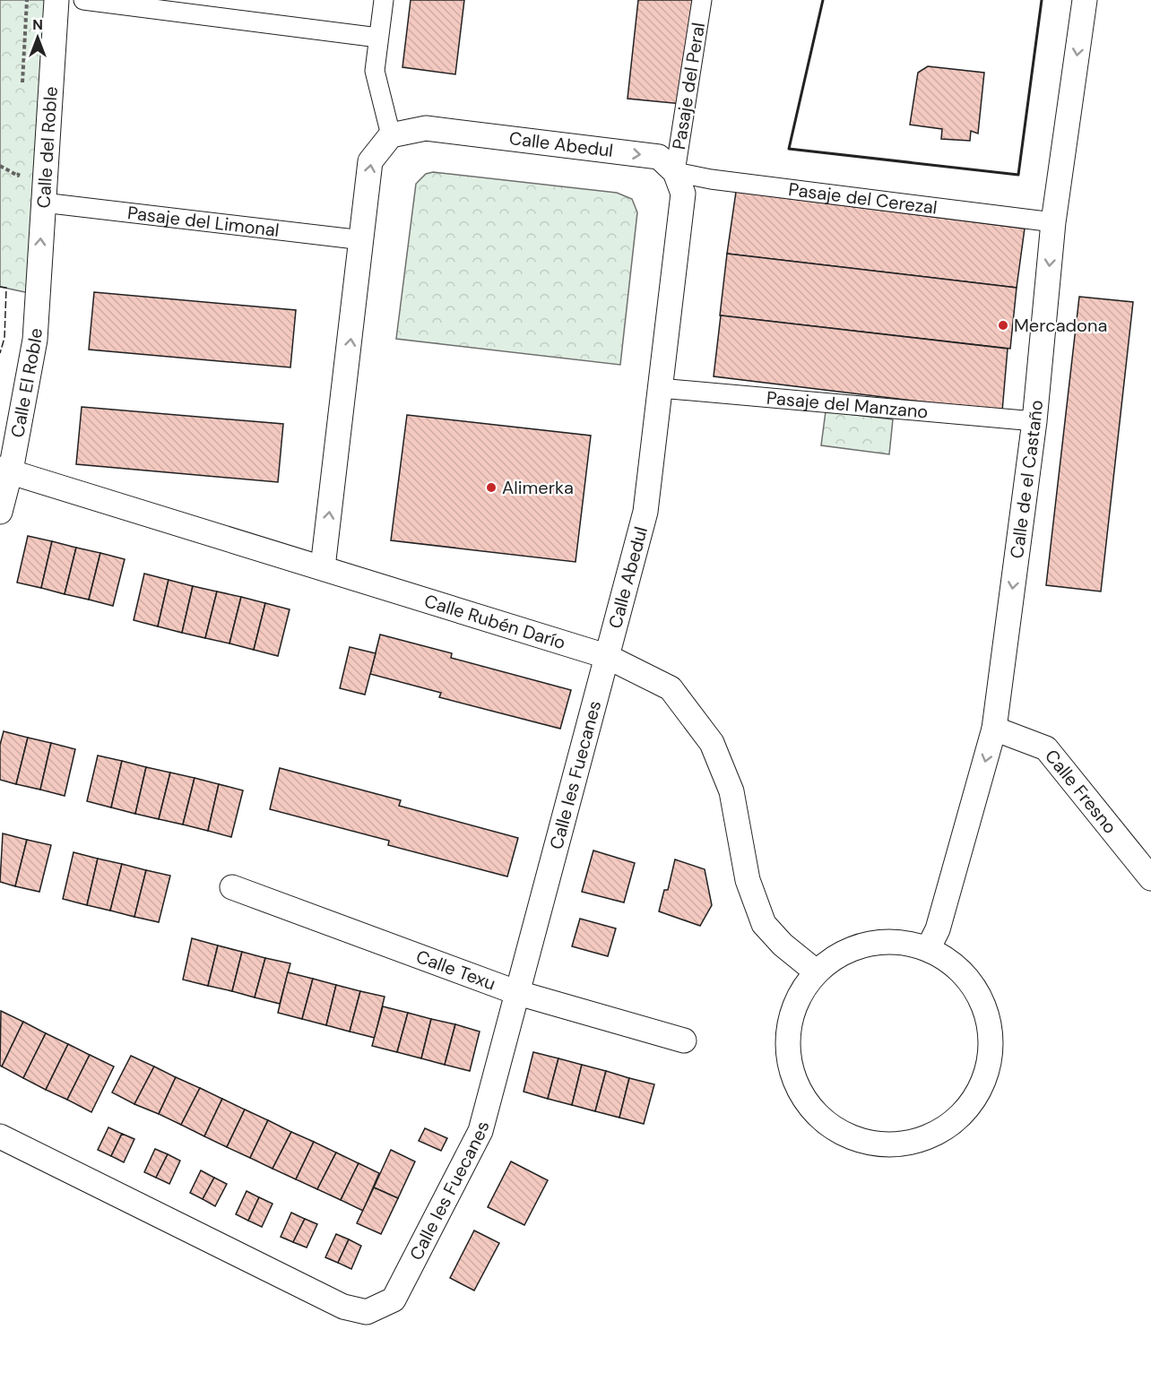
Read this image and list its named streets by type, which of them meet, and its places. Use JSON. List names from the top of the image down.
{
  "streets": {
    "street": [
      "Pasaje del Peral",
      "Calle Abedul",
      "Calle del Roble",
      "Pasaje del Cerezal",
      "Pasaje del Limonal",
      "Calle El Roble",
      "Pasaje del Manzano",
      "Calle de el Castaño",
      "Calle Rubén Darío",
      "Calle les Fuecanes",
      "Calle Fresno",
      "Calle Texu"
    ]
  },
  "crossings": [
    ["Pasaje del Peral", "Calle Abedul"],
    ["Pasaje del Peral", "Pasaje del Cerezal"],
    ["Calle Abedul", "Pasaje del Cerezal"],
    ["Calle Abedul", "Pasaje del Manzano"],
    ["Calle Abedul", "Calle Rubén Darío"],
    ["Calle Abedul", "Calle les Fuecanes"],
    ["Calle del Roble", "Pasaje del Limonal"],
    ["Calle del Roble", "Calle El Roble"],
    ["Pasaje del Cerezal", "Calle de el Castaño"],
    ["Calle El Roble", "Calle Rubén Darío"],
    ["Pasaje del Manzano", "Calle de el Castaño"],
    ["Calle de el Castaño", "Calle Fresno"],
    ["Calle Rubén Darío", "Calle les Fuecanes"],
    ["Calle les Fuecanes", "Calle Texu"]
  ],
  "one_way": ["Calle Abedul", "Calle de el Castaño"],
  "places": ["Mercadona", "Alimerka"],
  "north": "top"
}
